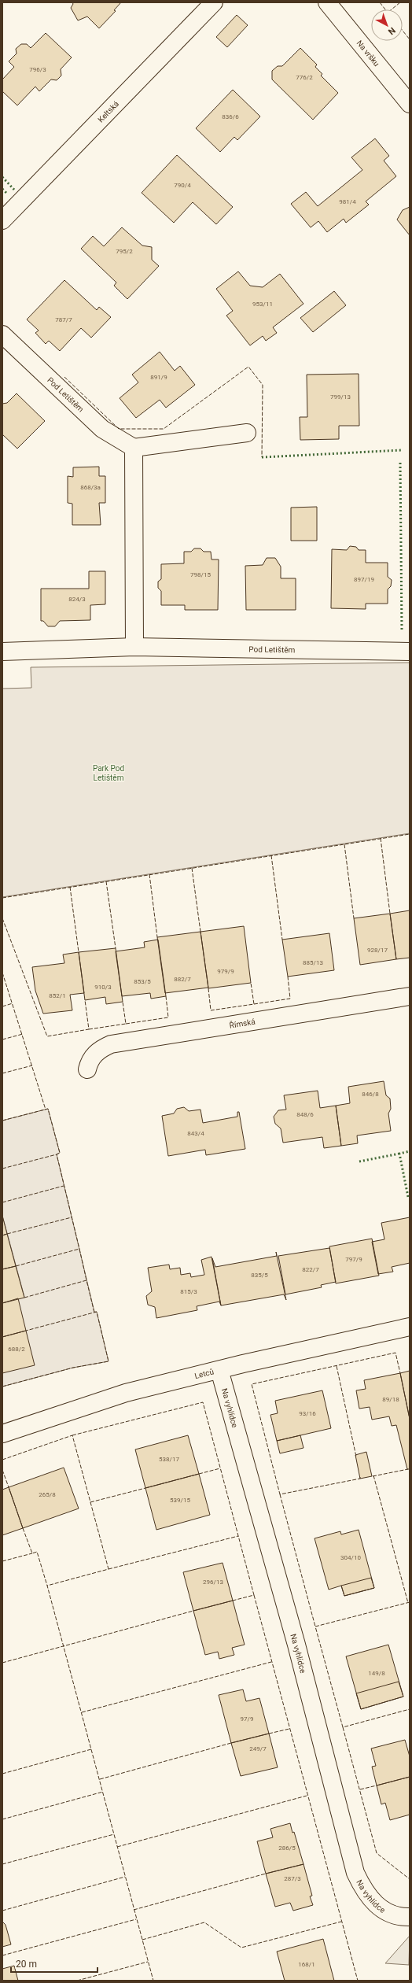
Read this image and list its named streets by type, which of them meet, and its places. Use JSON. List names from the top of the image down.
{
  "streets": {
    "street": [
      "Na vršku",
      "Keltská",
      "Pod Letištěm",
      "Římská",
      "Letců",
      "Na vyhlídce"
    ]
  },
  "crossings": [
    ["Letců", "Na vyhlídce"]
  ],
  "parks": ["Park Pod Letištěm"],
  "house_numbers": [
    "796/3",
    "776/2",
    "836/6",
    "790/4",
    "981/4",
    "795/2",
    "953/11",
    "787/7",
    "891/9",
    "799/13",
    "868/3a",
    "798/15",
    "897/19",
    "824/3",
    "928/17",
    "885/13",
    "979/9",
    "882/7",
    "853/5",
    "910/3",
    "852/1",
    "846/8",
    "848/6",
    "843/4",
    "797/9",
    "822/7",
    "835/5",
    "815/3",
    "688/2",
    "89/18",
    "93/16",
    "538/17",
    "265/8",
    "539/15",
    "304/10",
    "296/13",
    "149/8",
    "97/9",
    "249/7",
    "286/5",
    "287/3",
    "168/1"
  ],
  "scale_bar": "20 m",
  "north": "bottom right"
}
